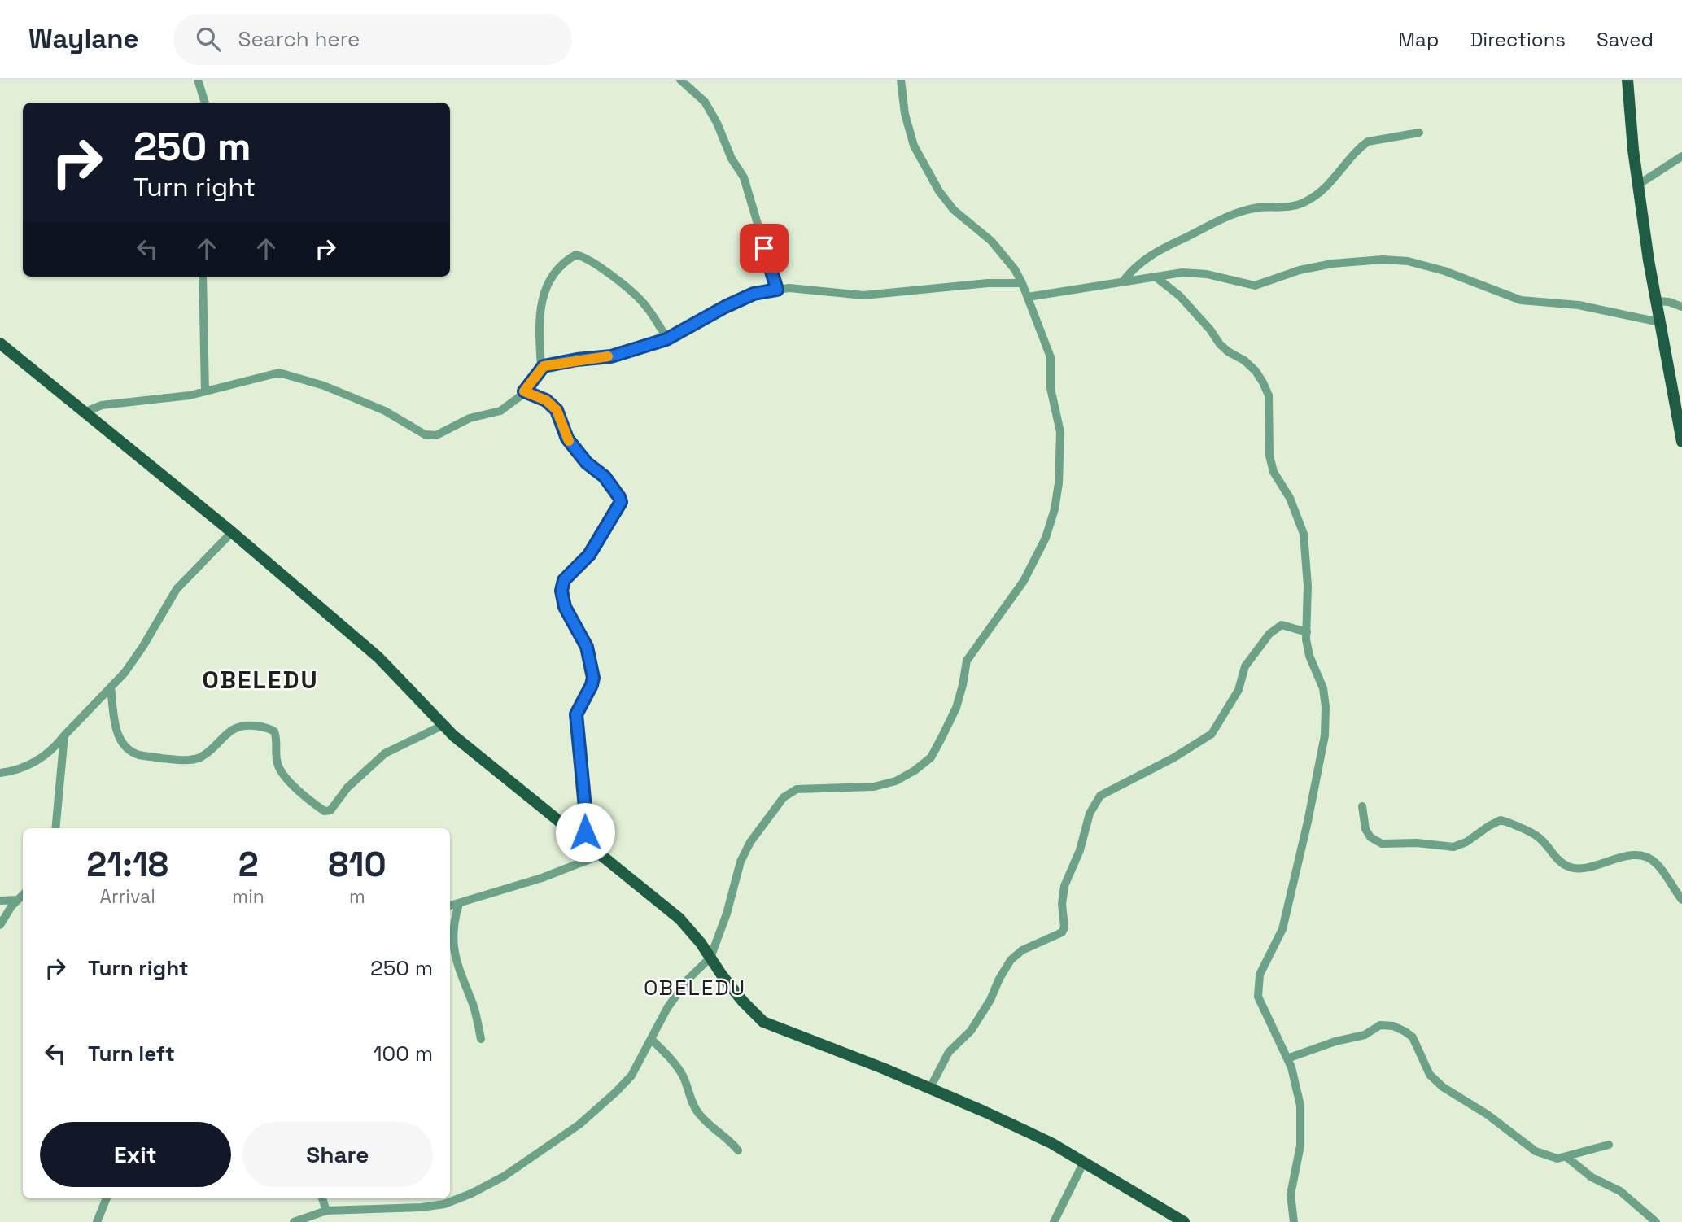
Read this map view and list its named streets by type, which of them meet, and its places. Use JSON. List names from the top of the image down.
{
  "districts": ["OBELEDU", "OBELEDU"],
  "page": {
    "header": "Waylane",
    "search": "Search here",
    "nav": ["Map", "Directions", "Saved"],
    "turn": ["250 m", "Turn right"],
    "eta": [
      "21:18",
      "Arrival",
      "2",
      "min",
      "810",
      "m"
    ],
    "list": [
      {
        "name": "Turn right",
        "value": "250 m"
      },
      {
        "name": "Turn left",
        "value": "100 m"
      }
    ],
    "buttons": ["Exit", "Share"]
  }
}
